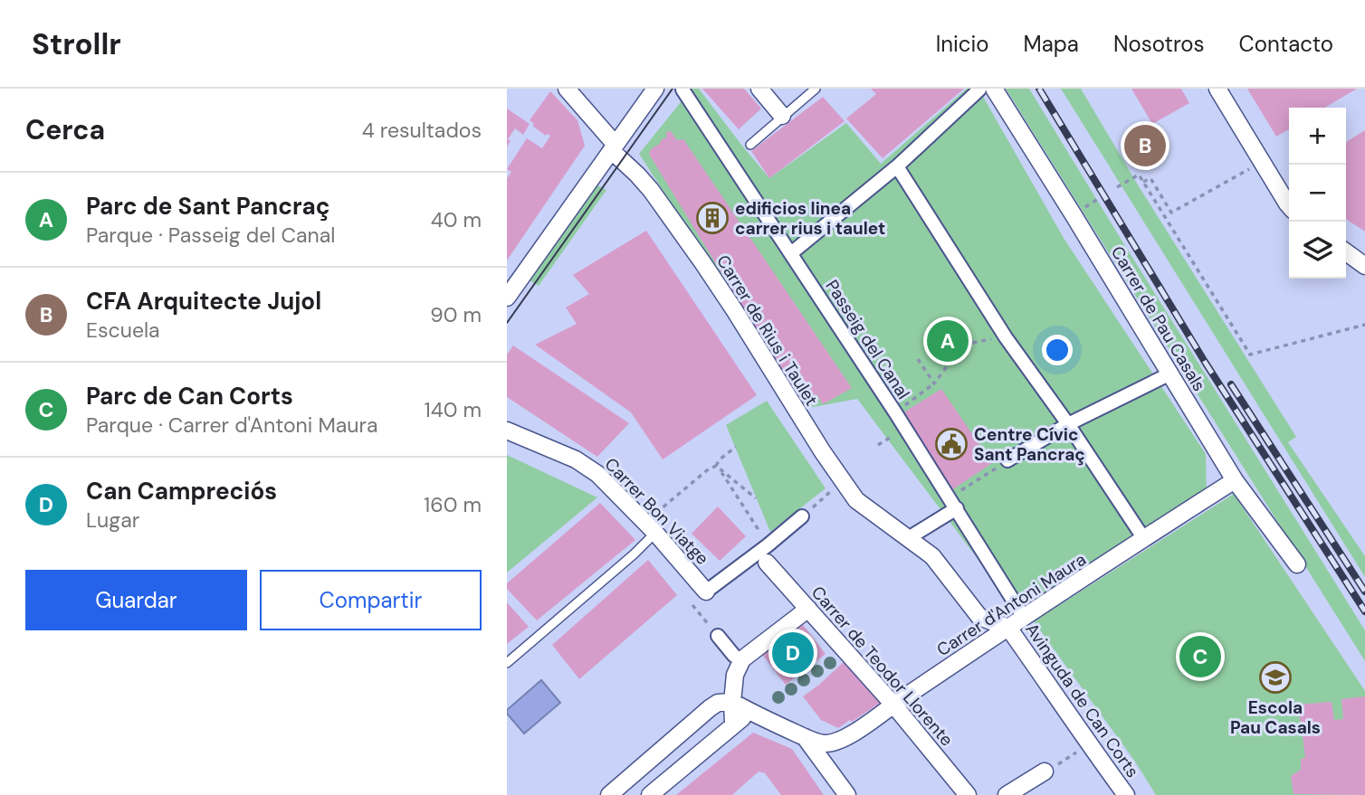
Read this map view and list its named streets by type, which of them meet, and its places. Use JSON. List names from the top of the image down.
{
  "streets": {
    "street": [
      "Carrer de Pau Casals",
      "Carrer de Rius i Taulet",
      "Passeig del Canal",
      "Carrer Bon Viatge",
      "Carrer d'Antoni Maura",
      "Carrer de Teodor Llorente",
      "Avinguda de Can Corts"
    ]
  },
  "crossings": [
    ["Carrer de Pau Casals", "Carrer d'Antoni Maura"],
    ["Carrer de Rius i Taulet", "Carrer d'Antoni Maura"],
    ["Carrer de Rius i Taulet", "Avinguda de Can Corts"],
    ["Carrer d'Antoni Maura", "Carrer de Teodor Llorente"],
    ["Carrer d'Antoni Maura", "Avinguda de Can Corts"]
  ],
  "places": {
    "building": ["edificios linea carrer rius i taulet"],
    "public building": ["Centre Cívic Sant Pancraç"],
    "school or university": ["Escola Pau Casals"]
  },
  "page": {
    "header": "Strollr",
    "nav": [
      "Inicio",
      "Mapa",
      "Nosotros",
      "Contacto"
    ],
    "heading": ["Cerca", "4 resultados"],
    "map_buttons": ["+", "−"],
    "pins": [
      "B",
      "A",
      "D",
      "C"
    ],
    "list": [
      {
        "mark": "A",
        "name": "Parc de Sant Pancraç",
        "note": "Parque · Passeig del Canal",
        "value": "40 m"
      },
      {
        "mark": "B",
        "name": "CFA Arquitecte Jujol",
        "note": "Escuela",
        "value": "90 m"
      },
      {
        "mark": "C",
        "name": "Parc de Can Corts",
        "note": "Parque · Carrer d'Antoni Maura",
        "value": "140 m"
      },
      {
        "mark": "D",
        "name": "Can Campreciós",
        "note": "Lugar",
        "value": "160 m"
      }
    ],
    "buttons": ["Guardar", "Compartir"]
  }
}
